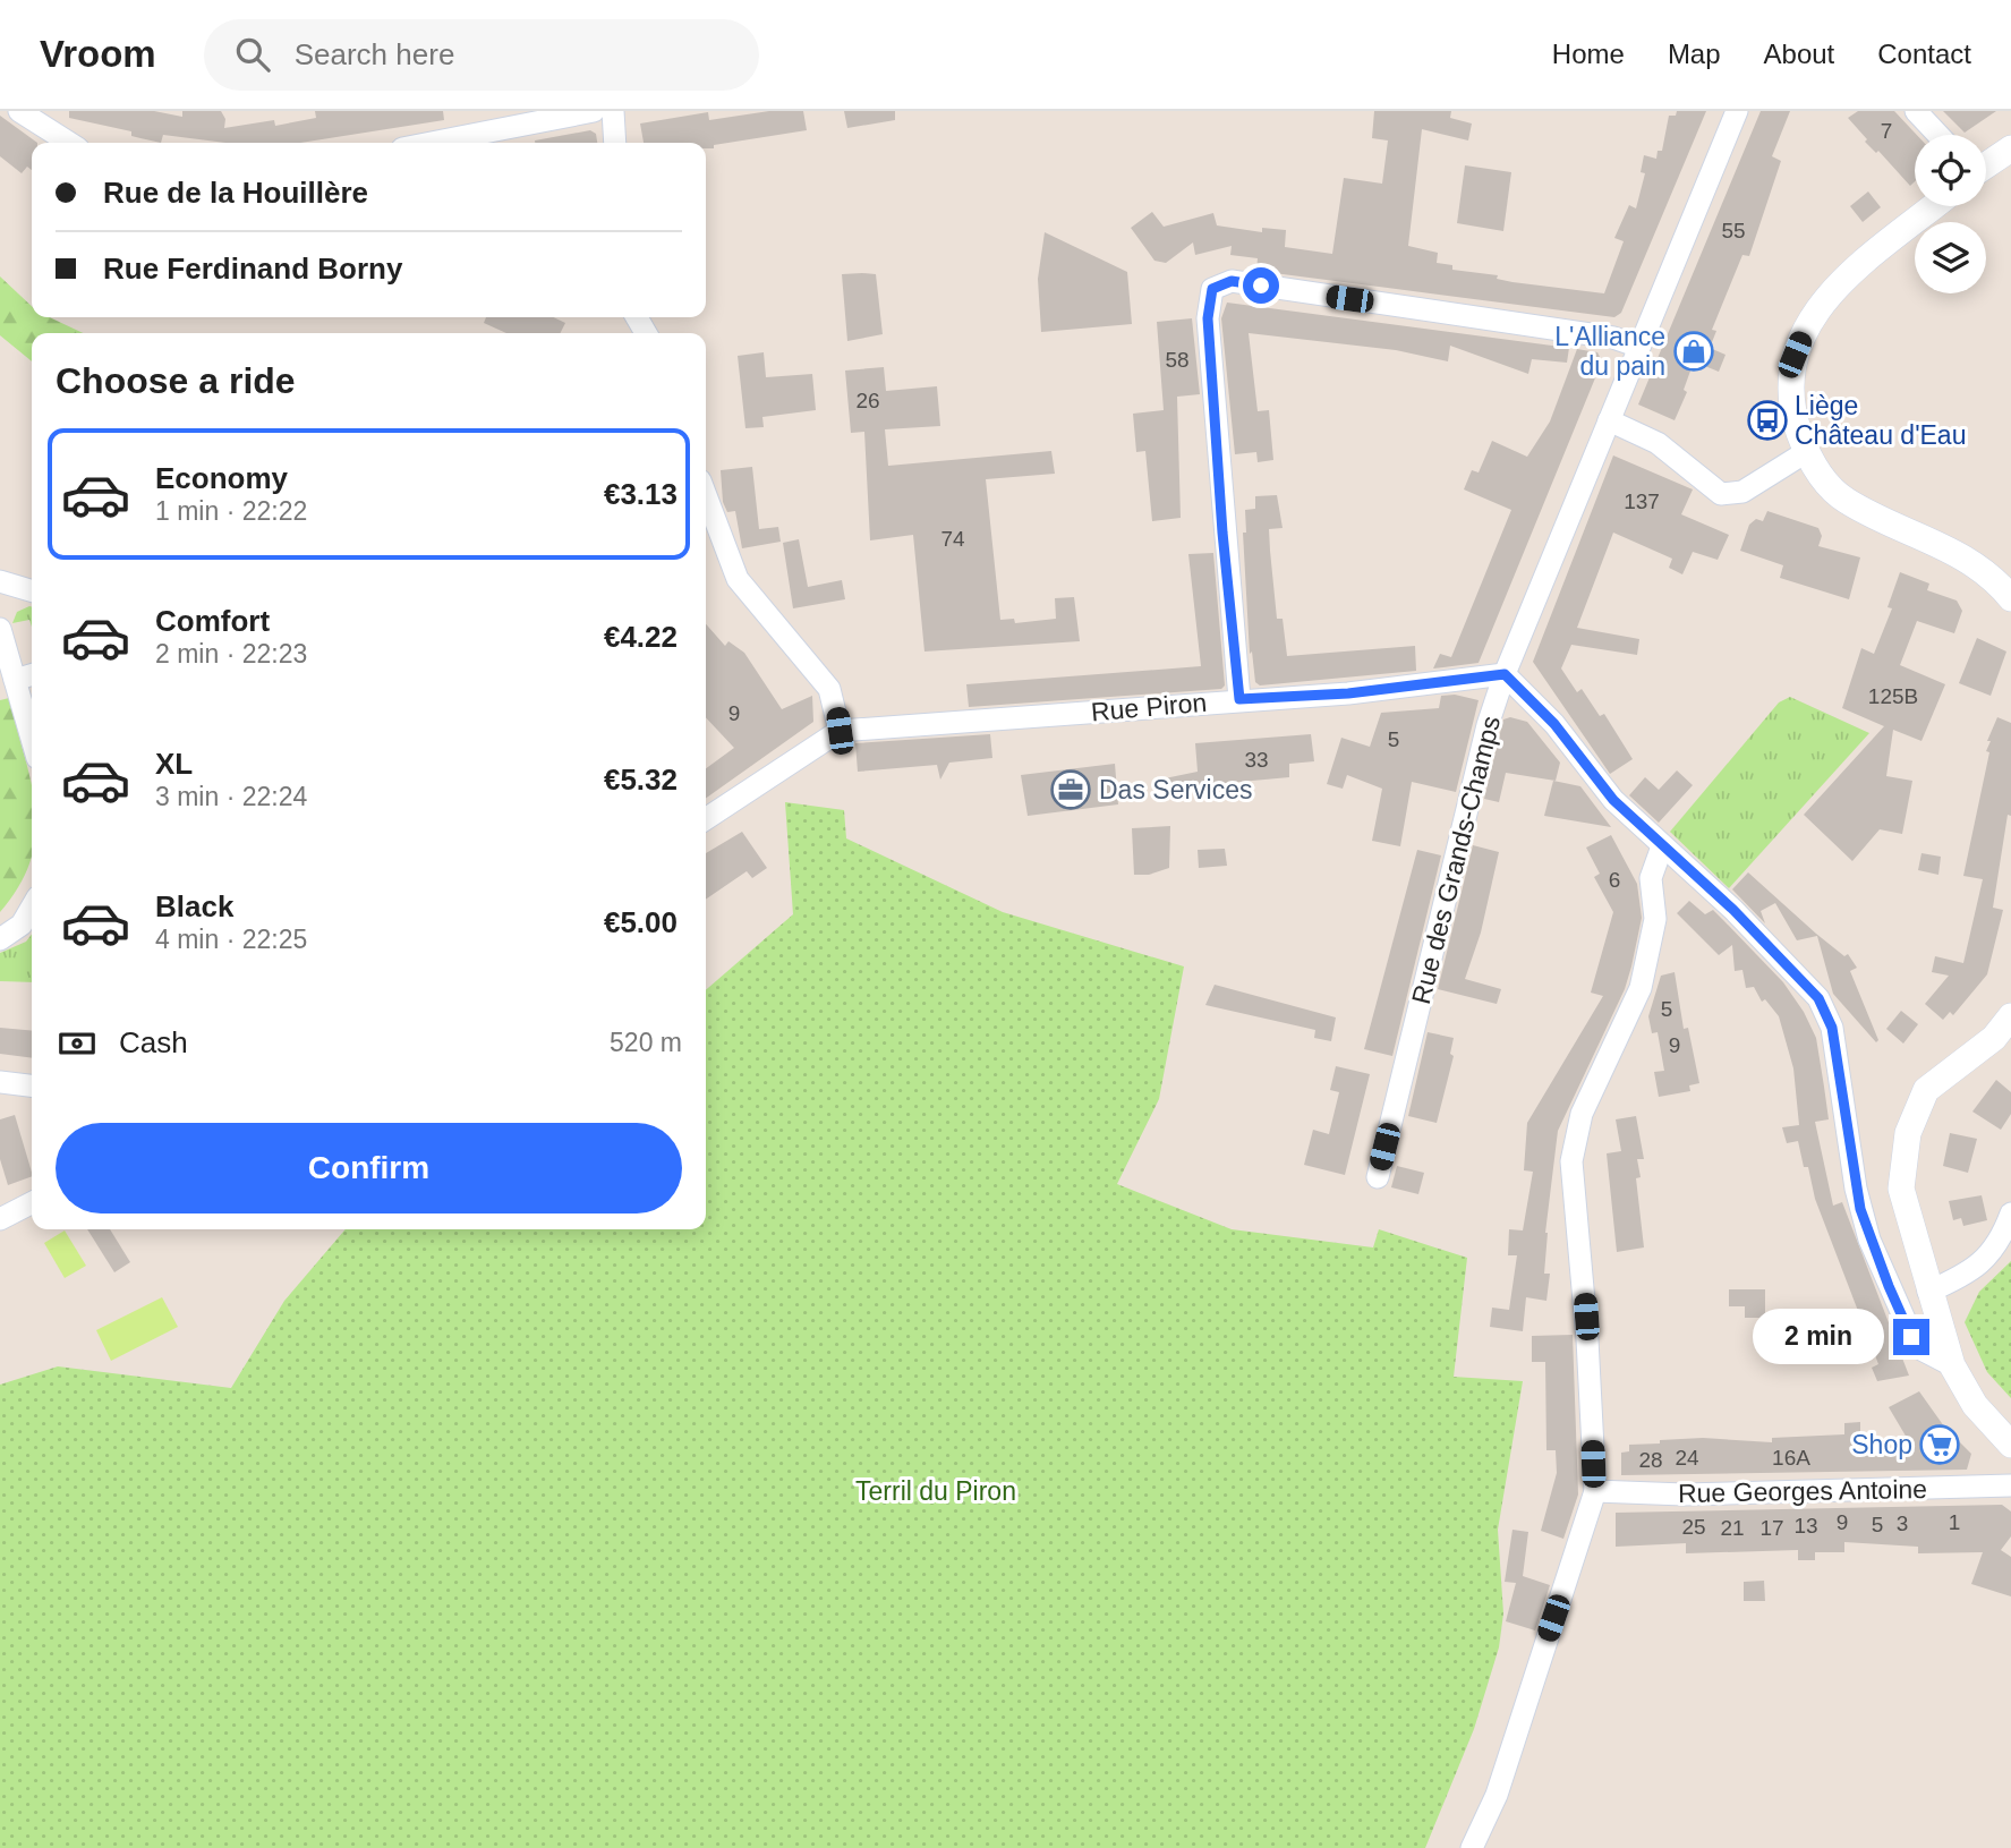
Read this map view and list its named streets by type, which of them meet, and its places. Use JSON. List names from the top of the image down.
{
  "streets": {
    "street": ["Rue Piron", "Rue des Grands-Champs", "Rue Georges Antoine"]
  },
  "crossings": [
    ["Rue Piron", "Rue des Grands-Champs"]
  ],
  "parks": ["Terril du Piron"],
  "places": {
    "shop": ["L'Alliance du pain"],
    "bus stop": ["Liège Château d'Eau"],
    "office": ["Das Services"],
    "supermarket": ["Shop"]
  },
  "house_numbers": [
    "7",
    "55",
    "58",
    "26",
    "137",
    "74",
    "125B",
    "9",
    "5",
    "33",
    "6",
    "5",
    "9",
    "24",
    "16A",
    "28",
    "9",
    "1",
    "3",
    "5",
    "13",
    "25",
    "21",
    "17"
  ],
  "page": {
    "header": "Vroom",
    "search": "Search here",
    "nav": [
      "Home",
      "Map",
      "About",
      "Contact"
    ],
    "banner": ["Rue de la Houillère", "Rue Ferdinand Borny"],
    "heading": "Choose a ride",
    "list": [
      {
        "name": "Economy",
        "note": "1 min · 22:22",
        "value": "€3.13"
      },
      {
        "name": "Comfort",
        "note": "2 min · 22:23",
        "value": "€4.22"
      },
      {
        "name": "XL",
        "note": "3 min · 22:24",
        "value": "€5.32"
      },
      {
        "name": "Black",
        "note": "4 min · 22:25",
        "value": "€5.00"
      }
    ],
    "pay": ["Cash", "520 m"],
    "buttons": "Confirm",
    "bubble": "2 min"
  }
}
